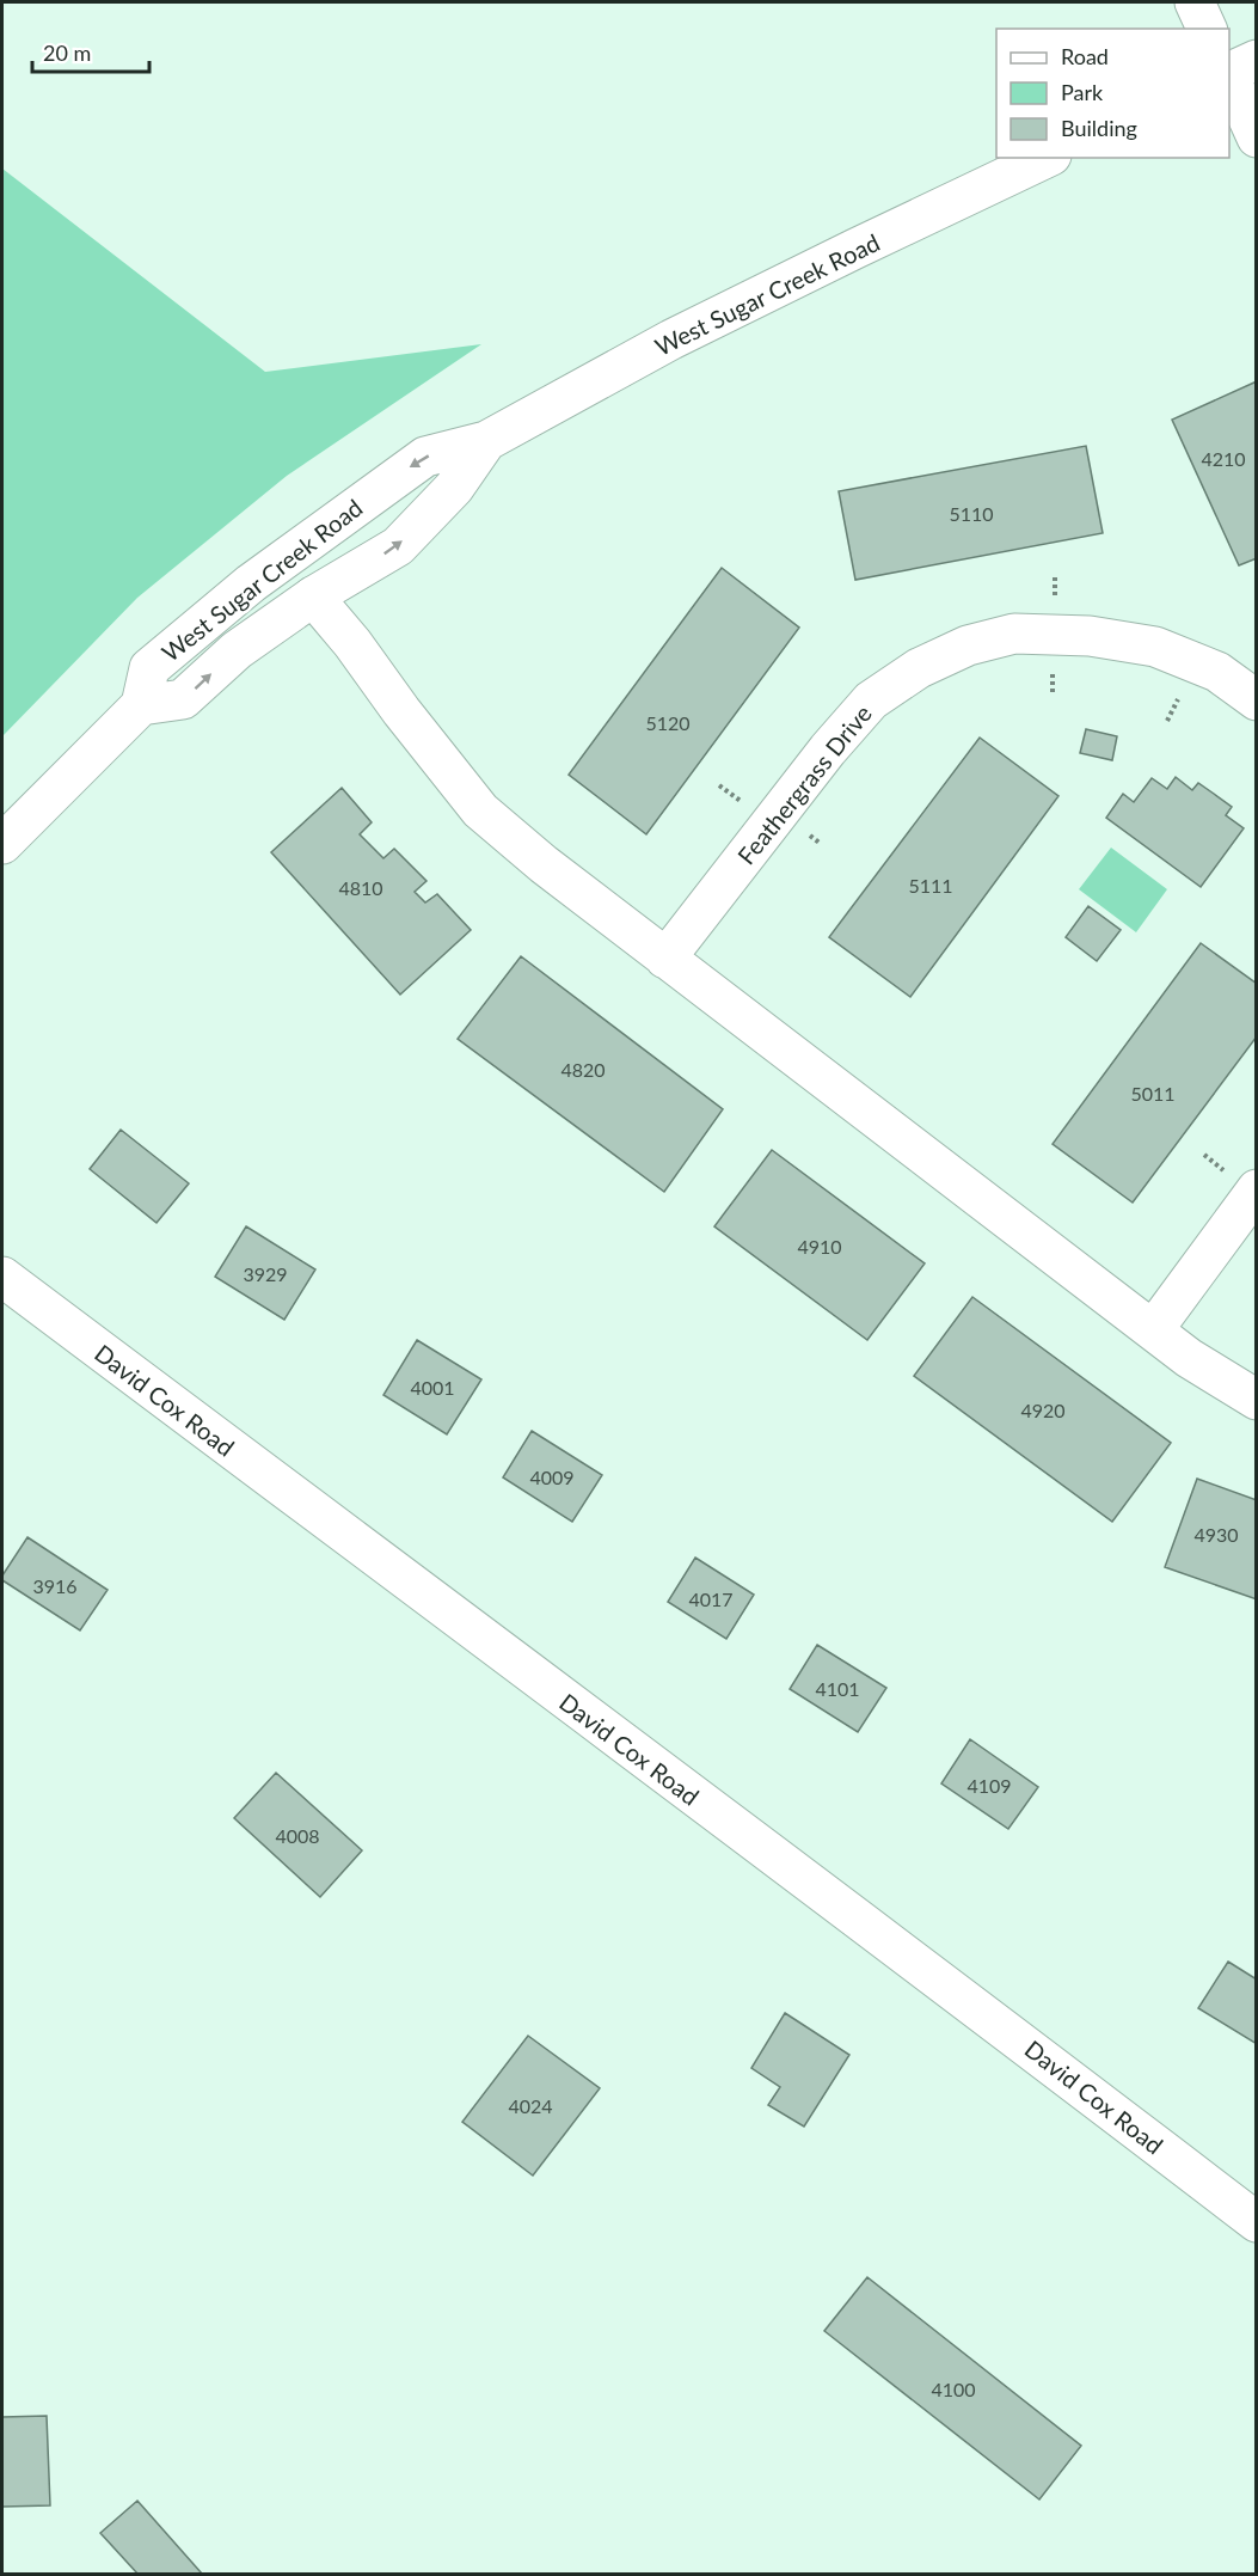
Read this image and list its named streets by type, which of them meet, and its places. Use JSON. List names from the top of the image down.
{
  "streets": {
    "main road": ["West Sugar Creek Road", "Feathergrass Drive", "David Cox Road"]
  },
  "house_numbers": [
    "4210",
    "5110",
    "5120",
    "5111",
    "4810",
    "4820",
    "5011",
    "4910",
    "3929",
    "4001",
    "4920",
    "4009",
    "4930",
    "3916",
    "4017",
    "4101",
    "4109",
    "4008",
    "4024",
    "4100"
  ],
  "legend": ["Road", "Park", "Building"],
  "scale_bar": "20 m"
}
